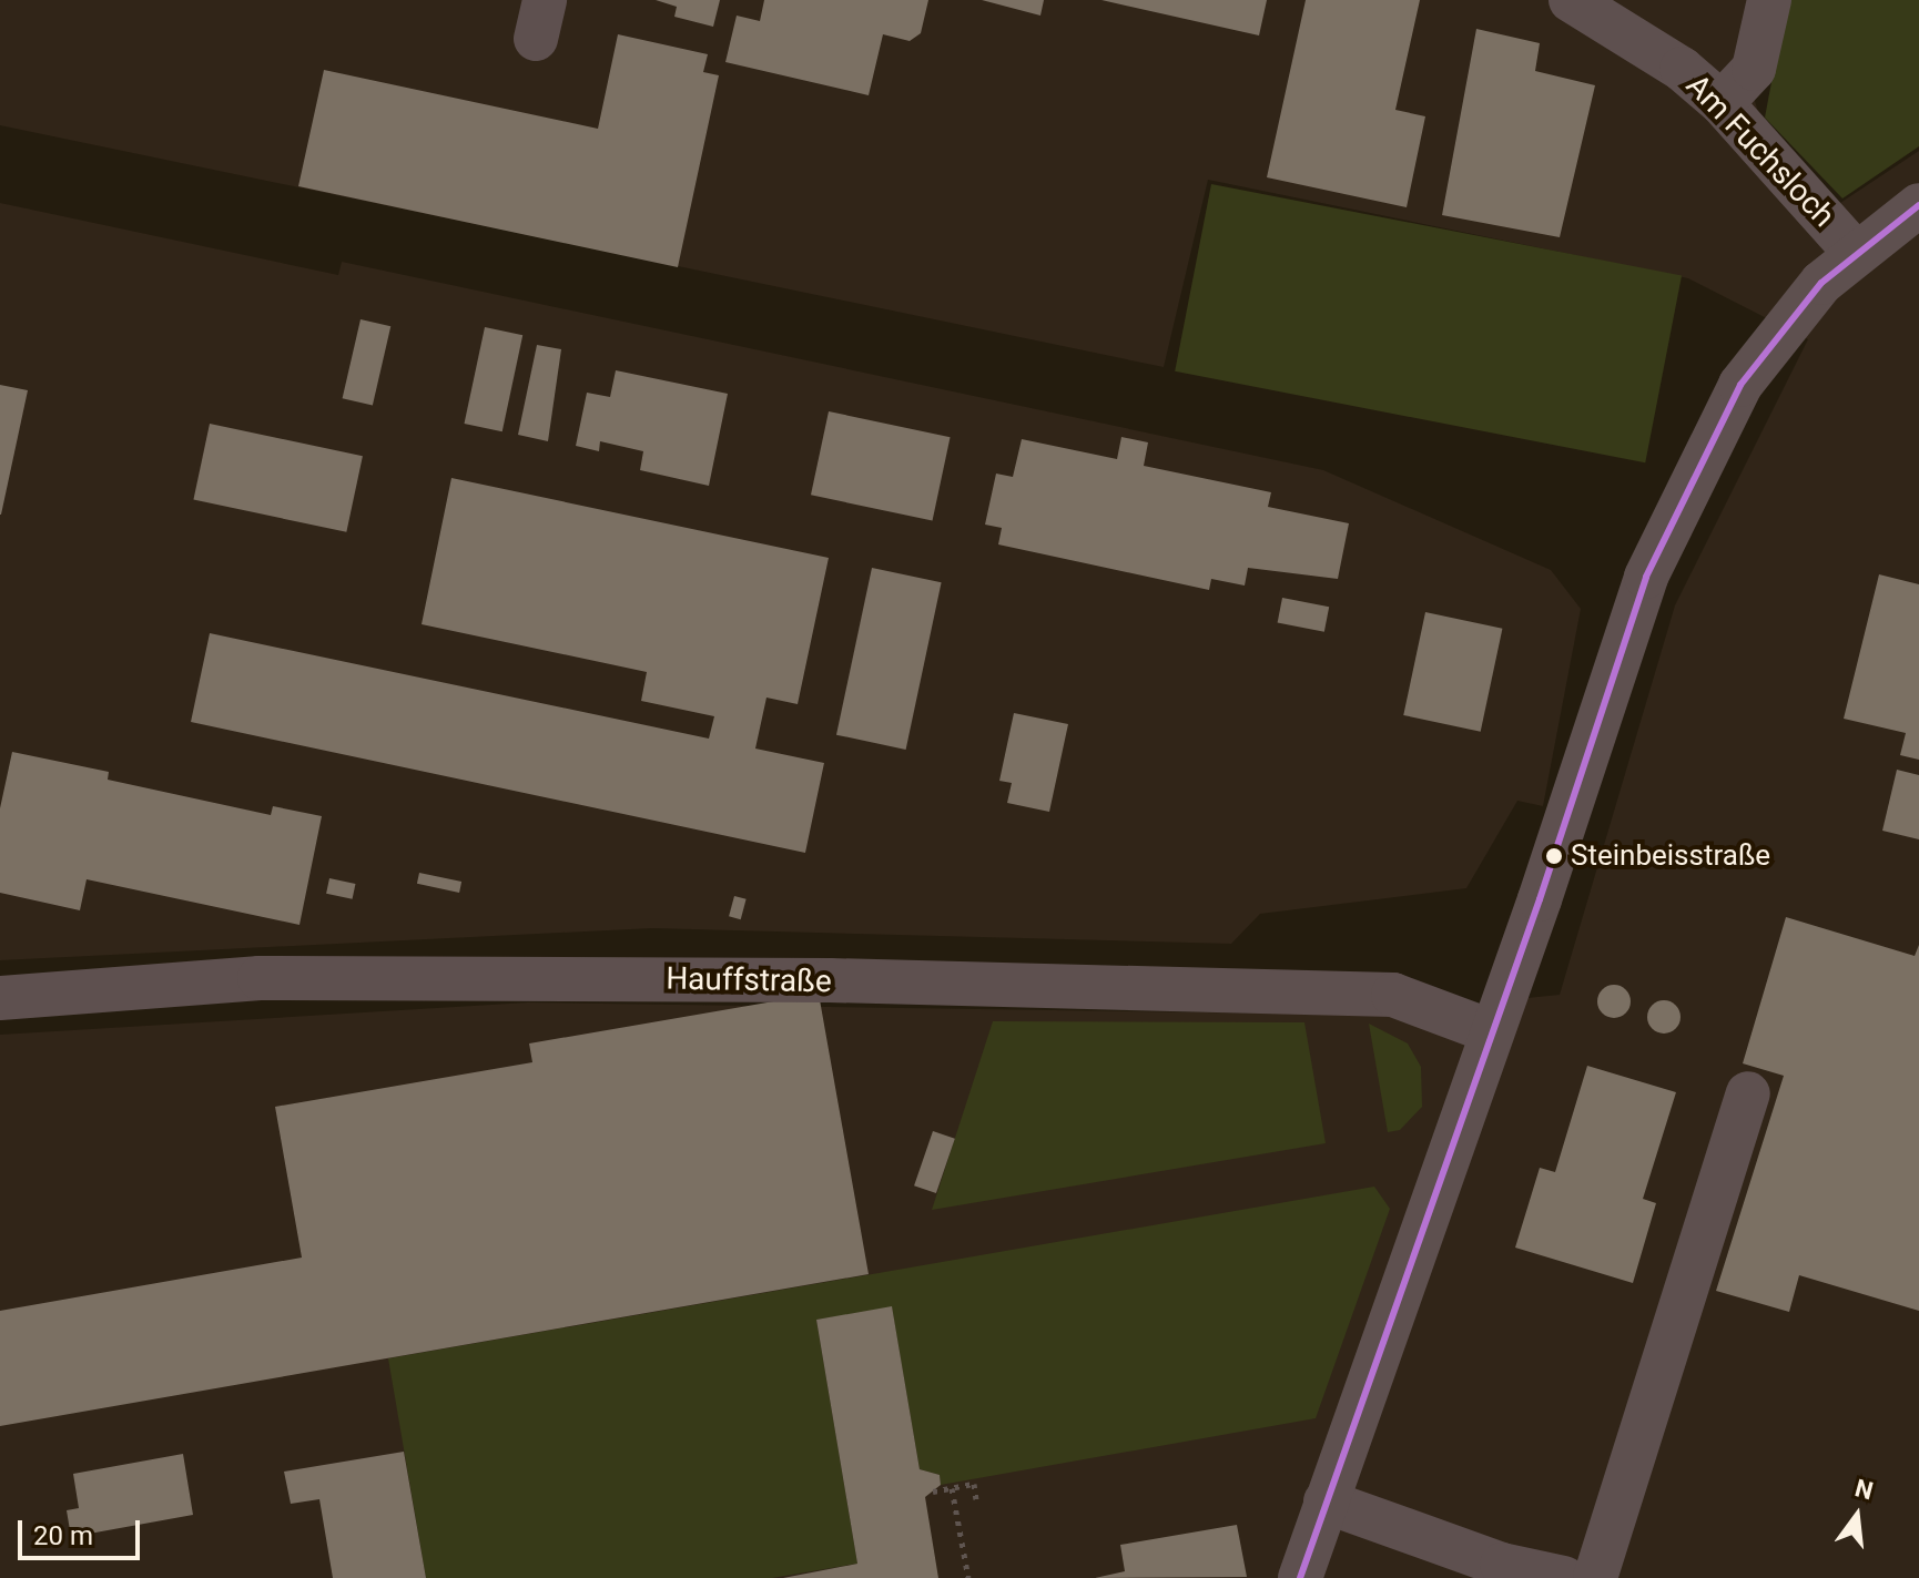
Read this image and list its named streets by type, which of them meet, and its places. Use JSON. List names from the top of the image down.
{
  "streets": {
    "street": ["Am Fuchsloch", "Hauffstraße"]
  },
  "places": ["Steinbeisstraße"],
  "scale_bar": "20 m",
  "north": "top"
}
